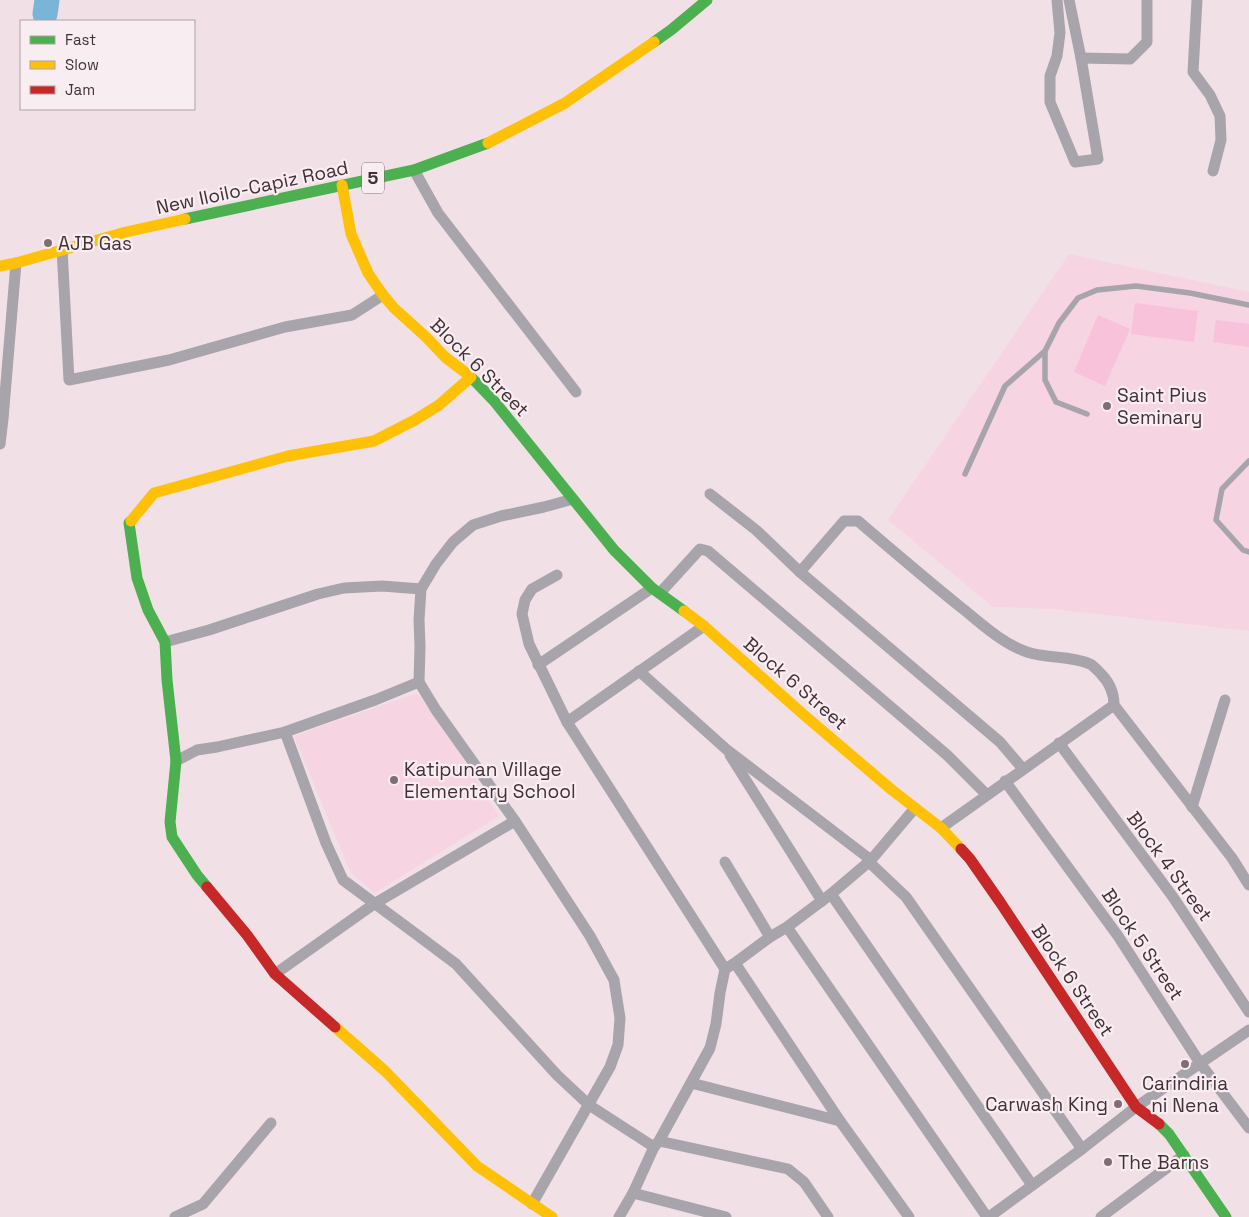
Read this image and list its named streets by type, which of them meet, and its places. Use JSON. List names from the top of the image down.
{
  "streets": {
    "main road": ["5", "New Iloilo-Capiz Road", "Block 6 Street"],
    "street": ["Block 4 Street", "Block 5 Street"]
  },
  "crossings": [
    ["New Iloilo-Capiz Road", "Block 6 Street"]
  ],
  "places": [
    "AJB Gas",
    "Saint Pius Seminary",
    "Katipunan Village Elementary School",
    "Carindiria ni Nena",
    "Carwash King",
    "The Barns"
  ],
  "legend": ["Fast", "Slow", "Jam"]
}
